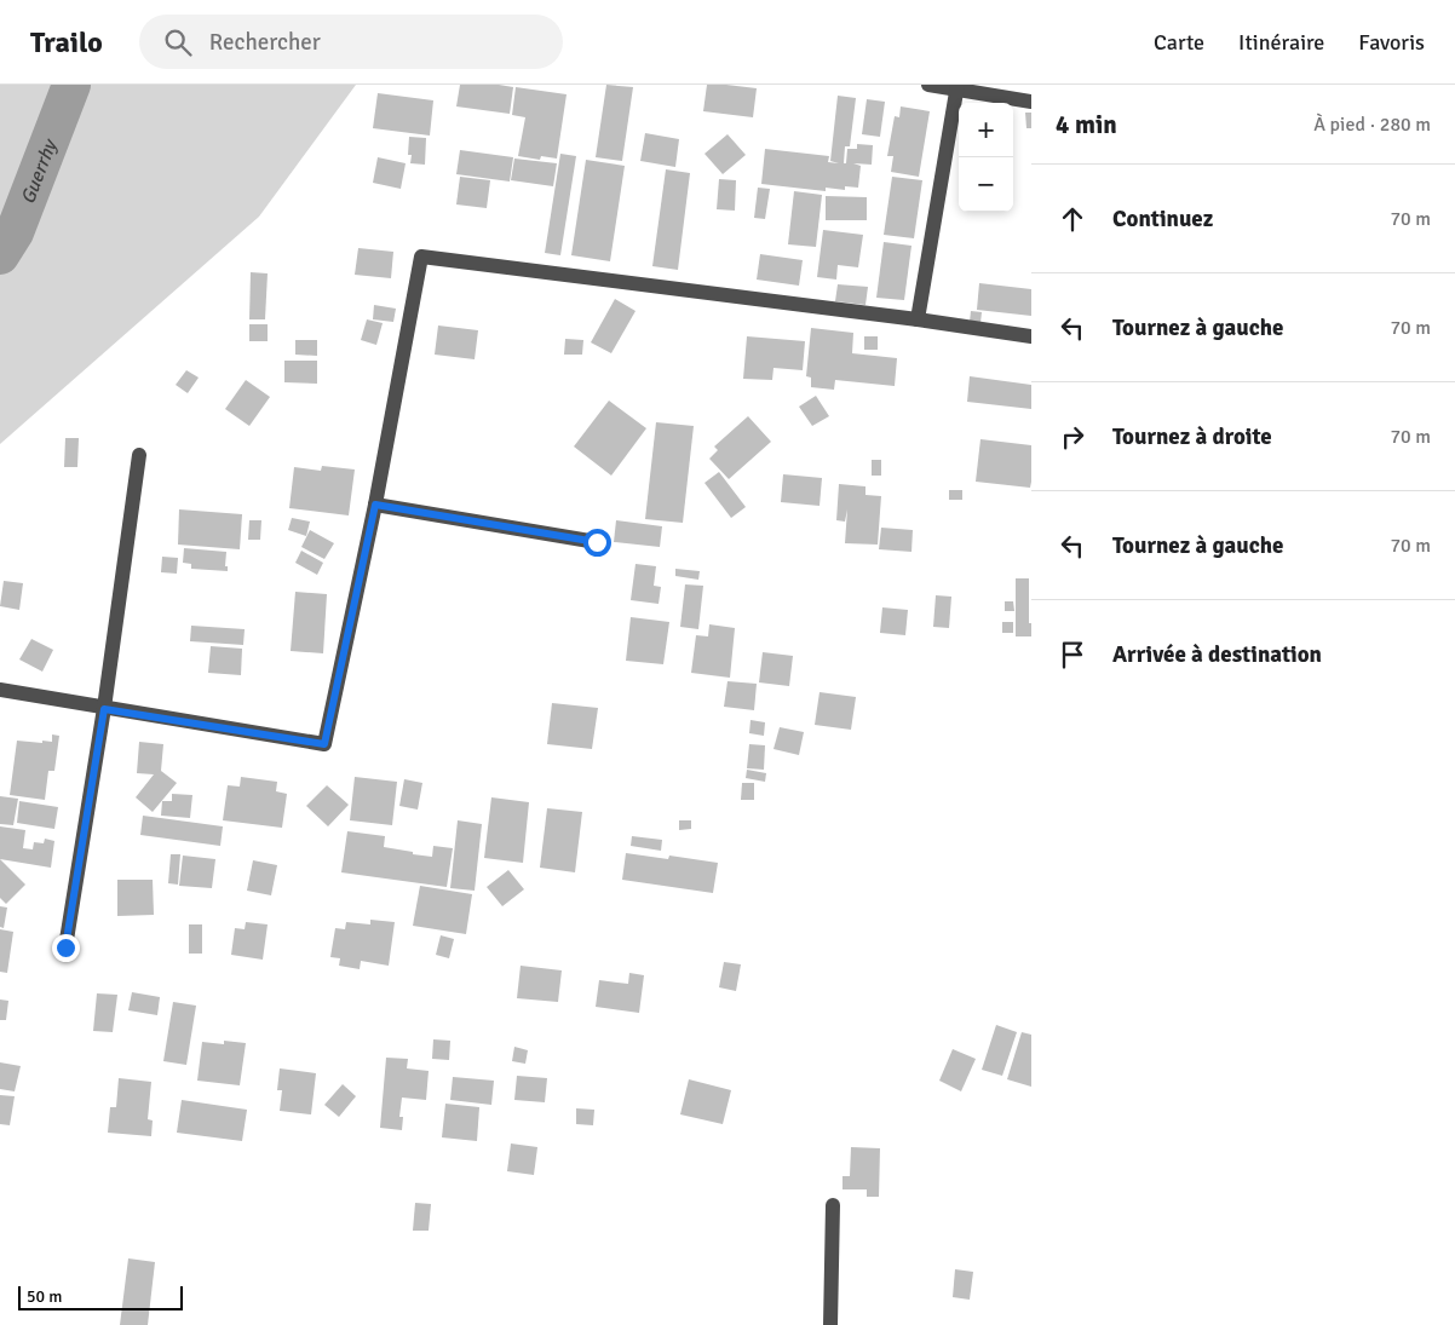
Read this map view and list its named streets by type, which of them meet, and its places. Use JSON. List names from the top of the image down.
{
  "water": ["Guerrhy"],
  "scale_bar": "50 m",
  "page": {
    "header": "Trailo",
    "search": "Rechercher",
    "nav": ["Carte", "Itinéraire", "Favoris"],
    "heading": ["4 min", "À pied · 280 m"],
    "map_buttons": ["+", "−"],
    "list": [
      ["Continuez", "70 m"],
      ["Tournez à gauche", "70 m"],
      ["Tournez à droite", "70 m"],
      ["Tournez à gauche", "70 m"],
      "Arrivée à destination"
    ],
    "scale": "50 m"
  }
}
